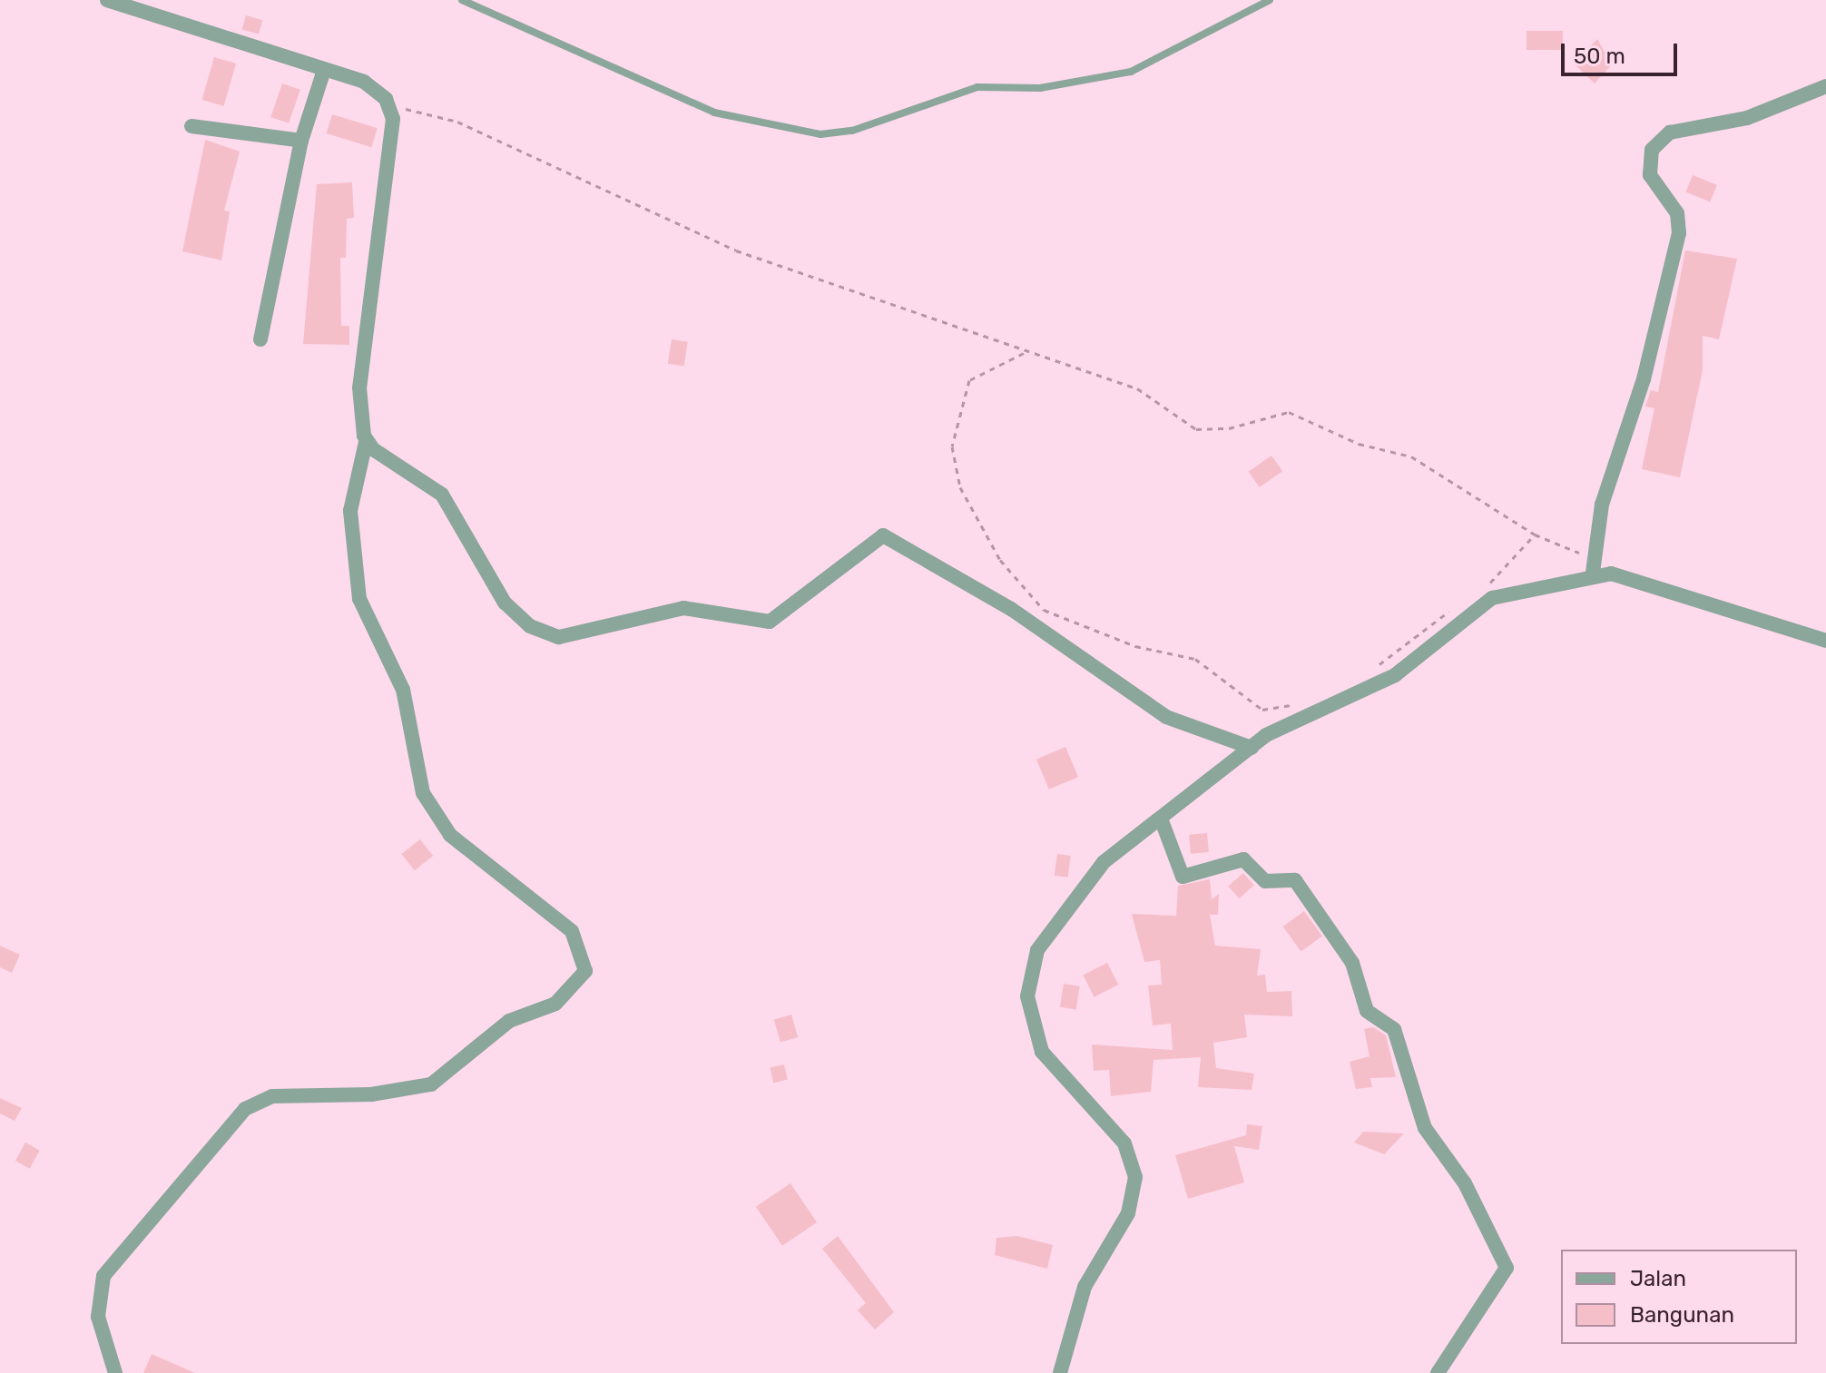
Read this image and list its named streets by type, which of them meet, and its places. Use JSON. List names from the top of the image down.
{
  "legend": ["Jalan", "Bangunan"],
  "scale_bar": "50 m"
}
